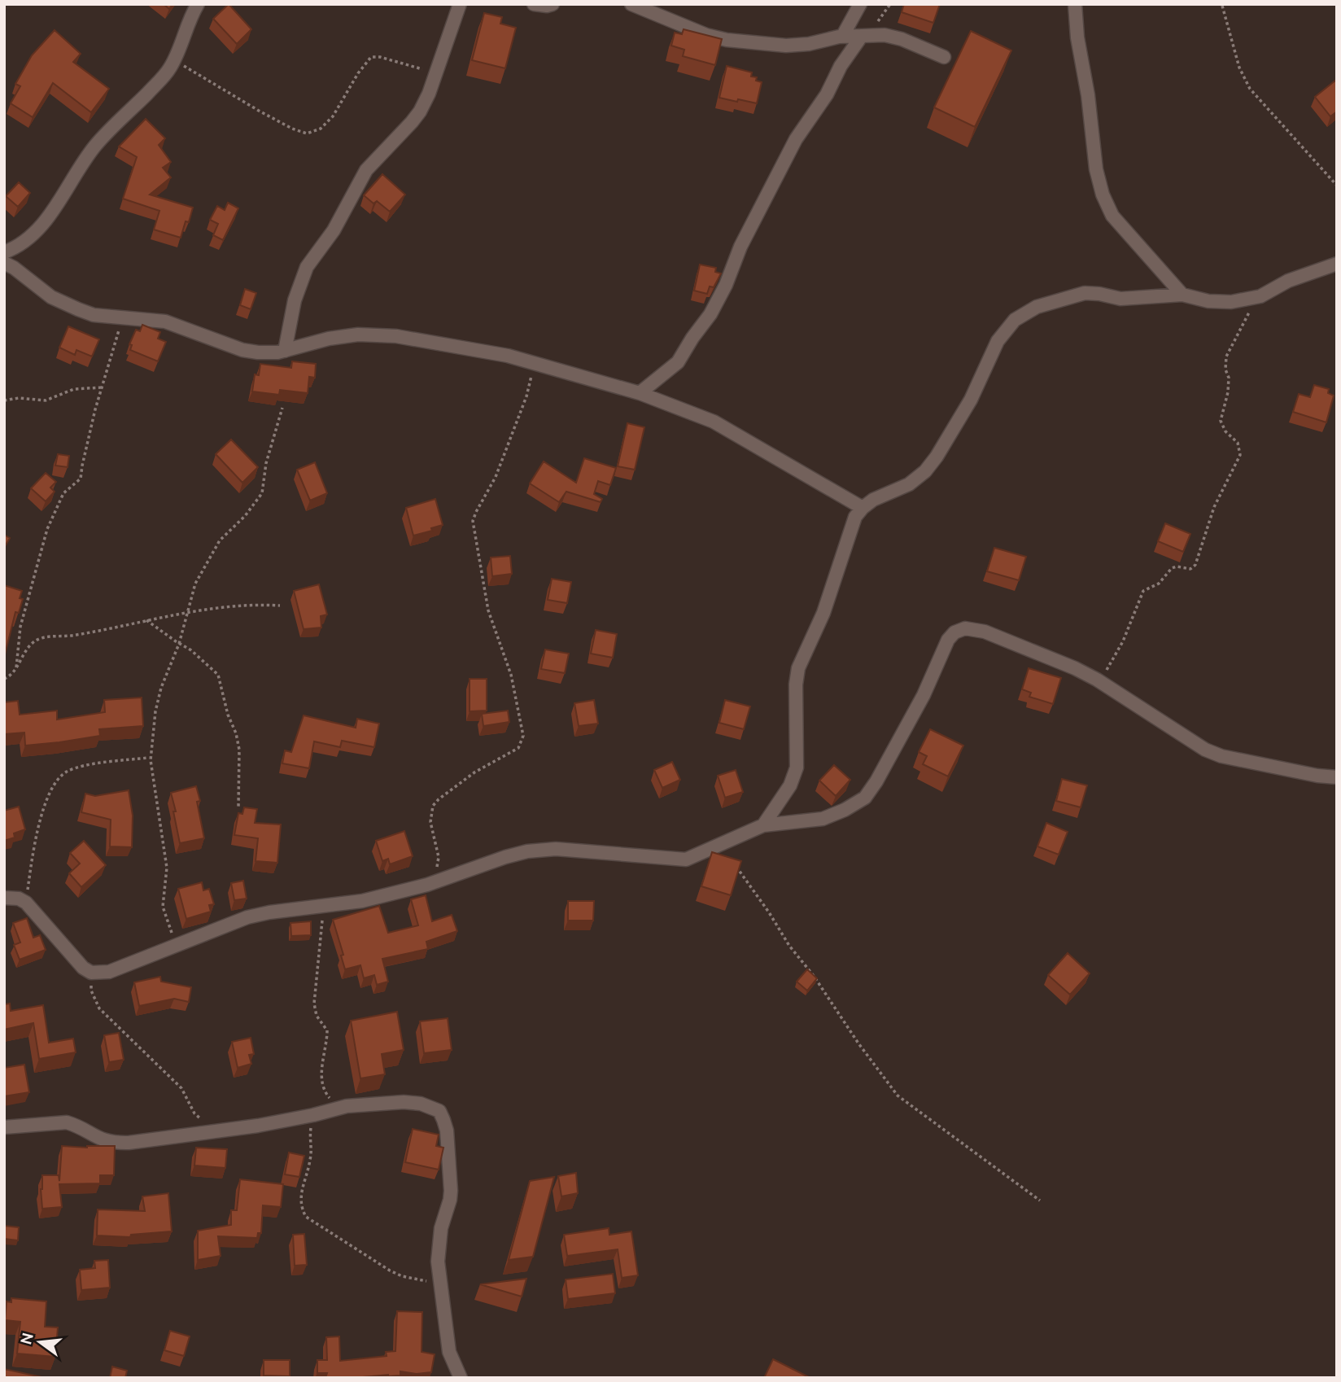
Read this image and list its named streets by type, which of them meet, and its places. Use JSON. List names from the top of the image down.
{
  "north": "left"
}
